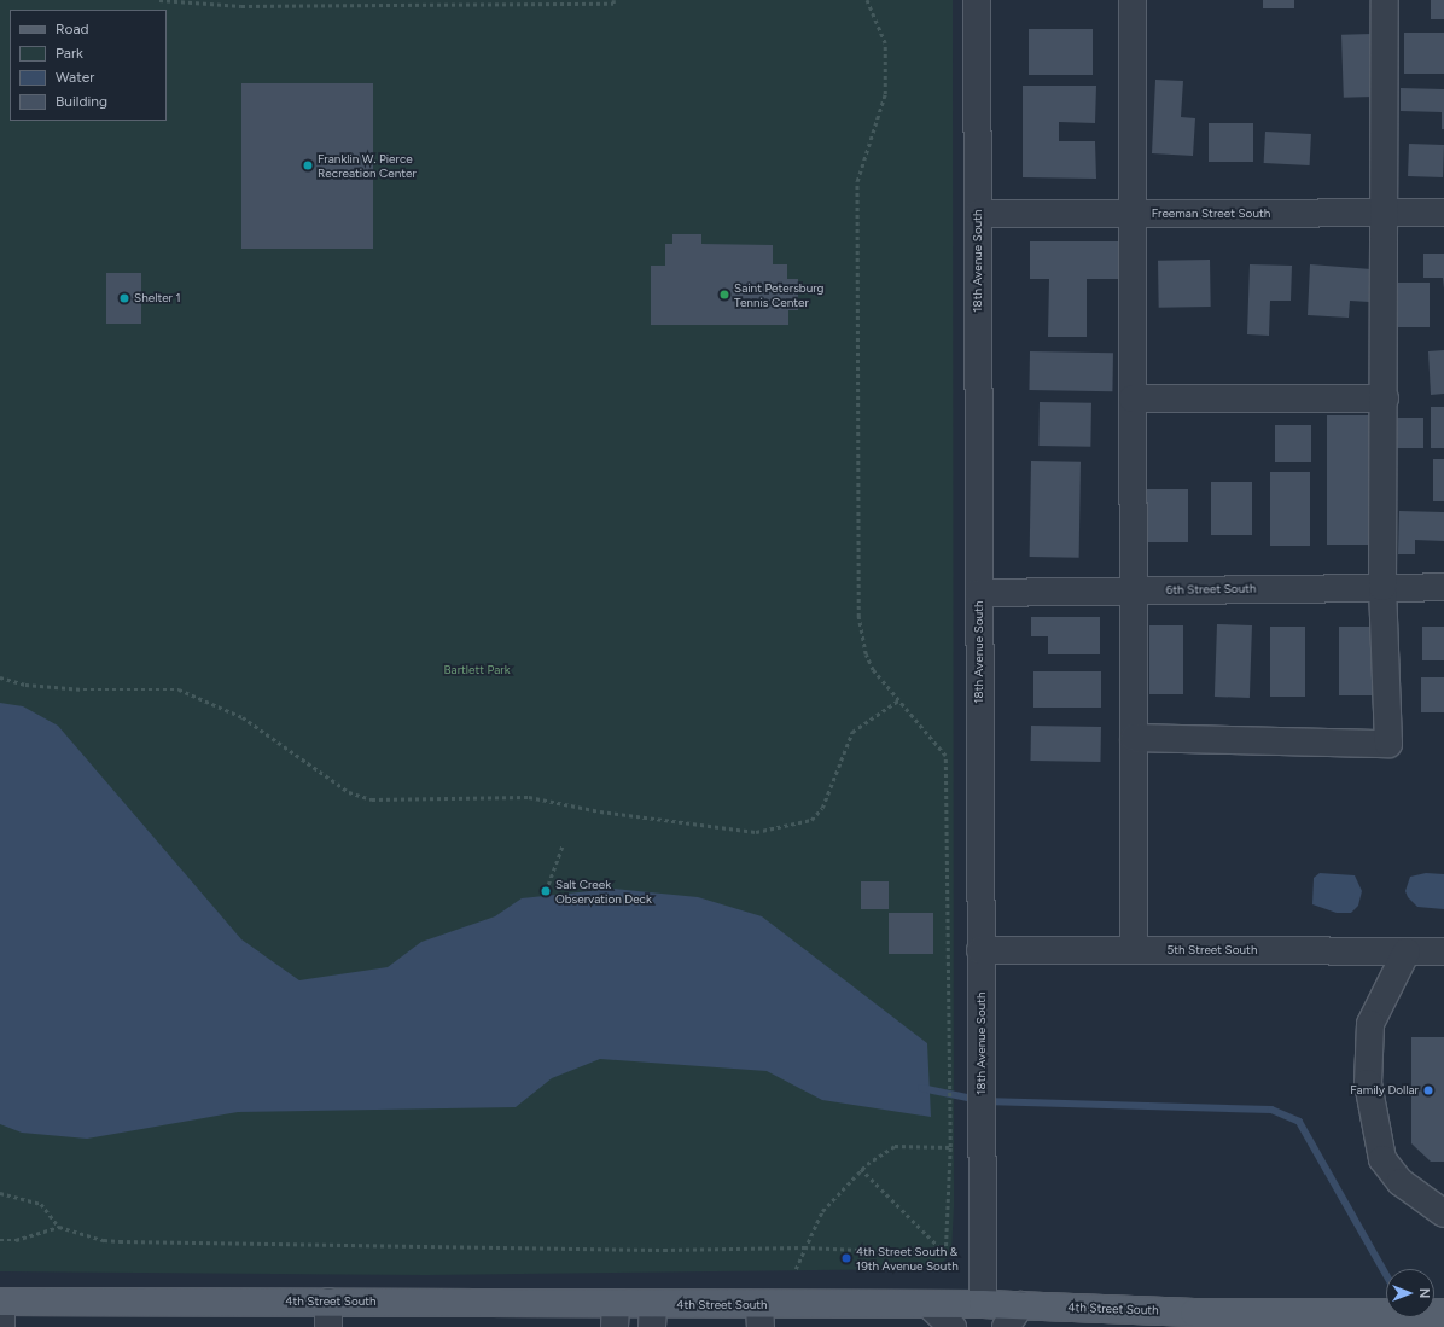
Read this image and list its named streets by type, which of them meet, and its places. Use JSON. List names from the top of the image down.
{
  "streets": {
    "main road": ["4th Street South"],
    "street": [
      "Freeman Street South",
      "18th Avenue South",
      "6th Street South",
      "5th Street South"
    ]
  },
  "crossings": [
    ["Freeman Street South", "18th Avenue South"],
    ["18th Avenue South", "6th Street South"],
    ["18th Avenue South", "5th Street South"],
    ["18th Avenue South", "4th Street South"]
  ],
  "parks": ["Bartlett Park"],
  "places": [
    "Franklin W. Pierce Recreation Center",
    "Saint Petersburg Tennis Center",
    "Shelter 1",
    "Salt Creek Observation Deck",
    "Family Dollar",
    "4th Street South & 19th Avenue South"
  ],
  "legend": [
    "Road",
    "Park",
    "Water",
    "Building"
  ],
  "north": "right"
}
